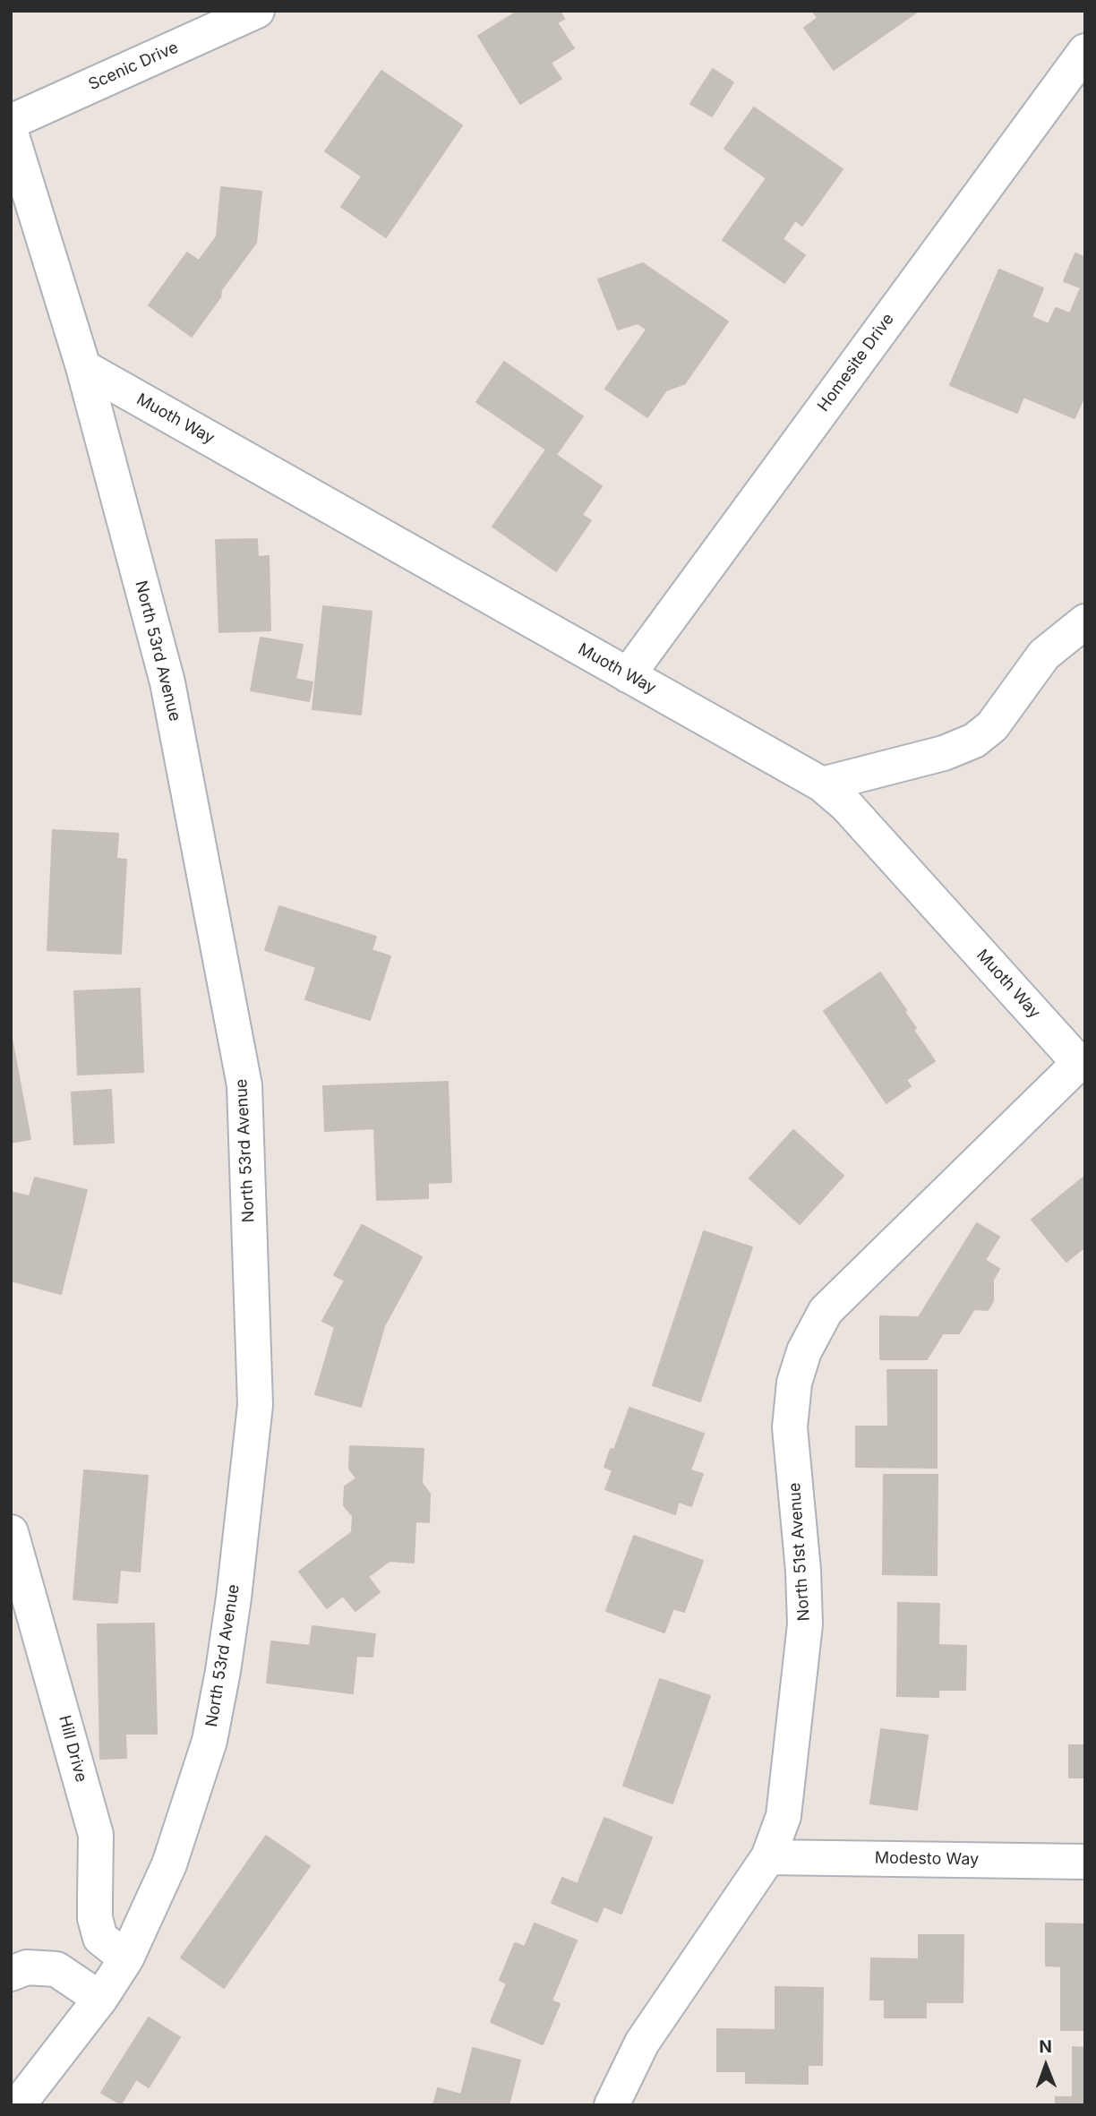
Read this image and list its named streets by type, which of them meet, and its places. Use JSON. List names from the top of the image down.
{
  "streets": {
    "street": [
      "Scenic Drive",
      "Homesite Drive",
      "Muoth Way",
      "North 53rd Avenue",
      "North 51st Avenue",
      "Hill Drive",
      "Modesto Way"
    ]
  },
  "crossings": [
    ["Homesite Drive", "Muoth Way"],
    ["Muoth Way", "North 53rd Avenue"],
    ["Muoth Way", "North 51st Avenue"],
    ["North 53rd Avenue", "Hill Drive"],
    ["North 51st Avenue", "Modesto Way"]
  ],
  "north": "top"
}
